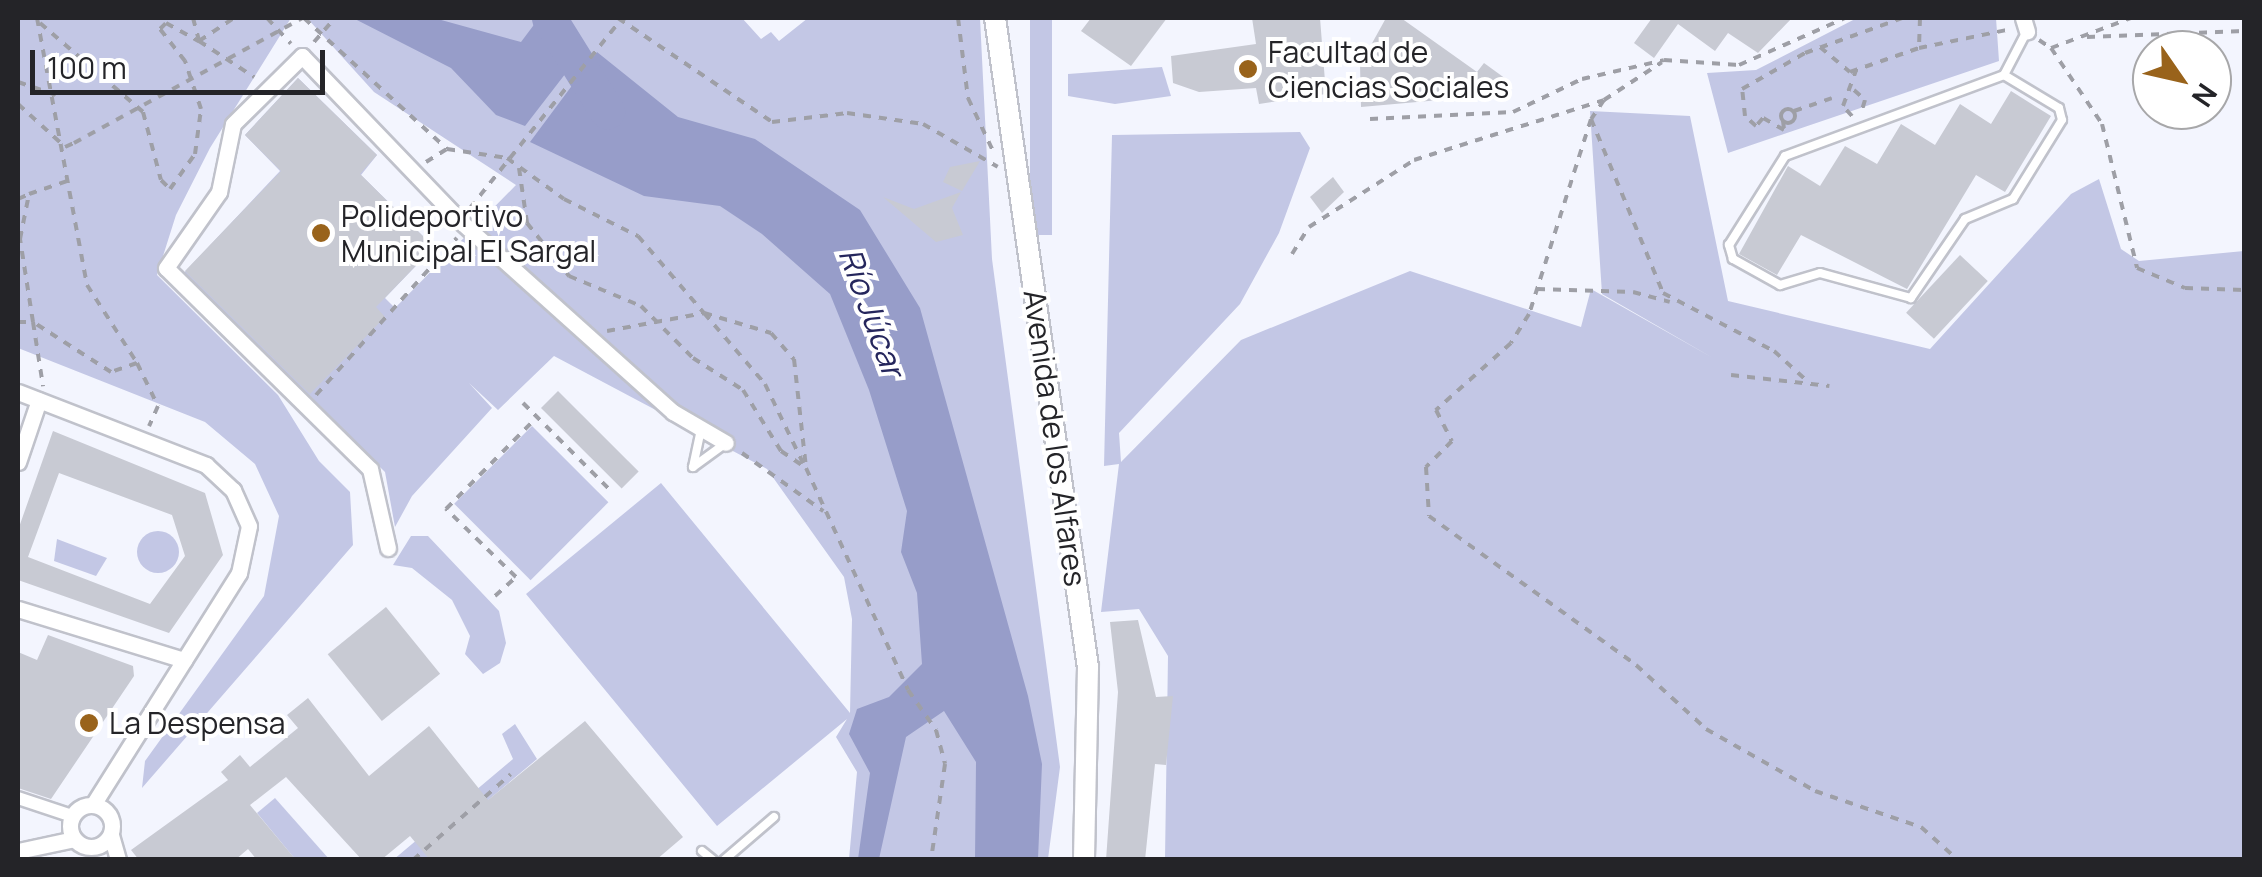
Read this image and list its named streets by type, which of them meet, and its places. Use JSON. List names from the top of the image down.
{
  "streets": {
    "street": ["Avenida de los Alfares"]
  },
  "water": ["Río Júcar"],
  "places": ["Facultad de Ciencias Sociales", "Polideportivo Municipal El Sargal", "La Despensa"],
  "scale_bar": "100 m",
  "north": "bottom right"
}
